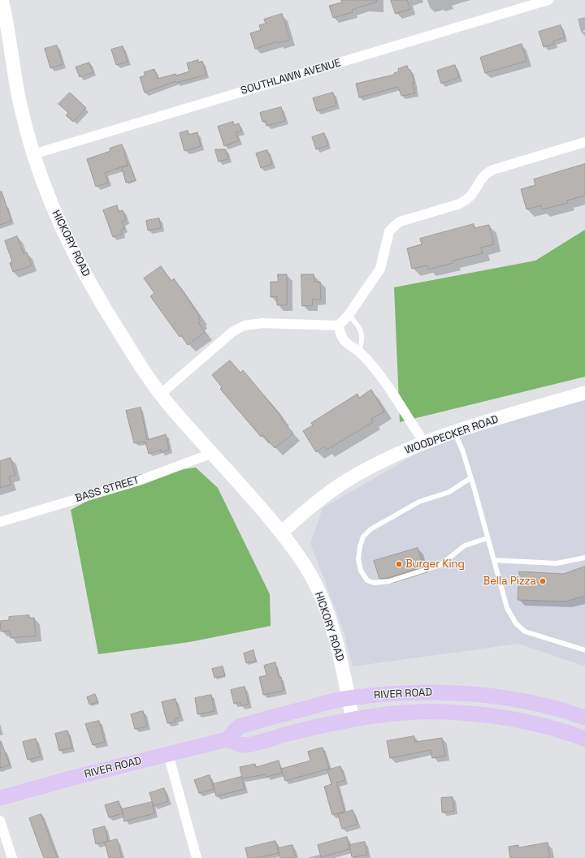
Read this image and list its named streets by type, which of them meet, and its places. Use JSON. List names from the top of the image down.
{
  "streets": {
    "main road": ["HICKORY ROAD", "WOODPECKER ROAD", "RIVER ROAD"],
    "street": ["SOUTHLAWN AVENUE", "BASS STREET"]
  },
  "crossings": [
    ["SOUTHLAWN AVENUE", "HICKORY ROAD"],
    ["HICKORY ROAD", "WOODPECKER ROAD"],
    ["HICKORY ROAD", "BASS STREET"],
    ["HICKORY ROAD", "RIVER ROAD"]
  ],
  "places": ["Burger King", "Bella Pizza"]
}
